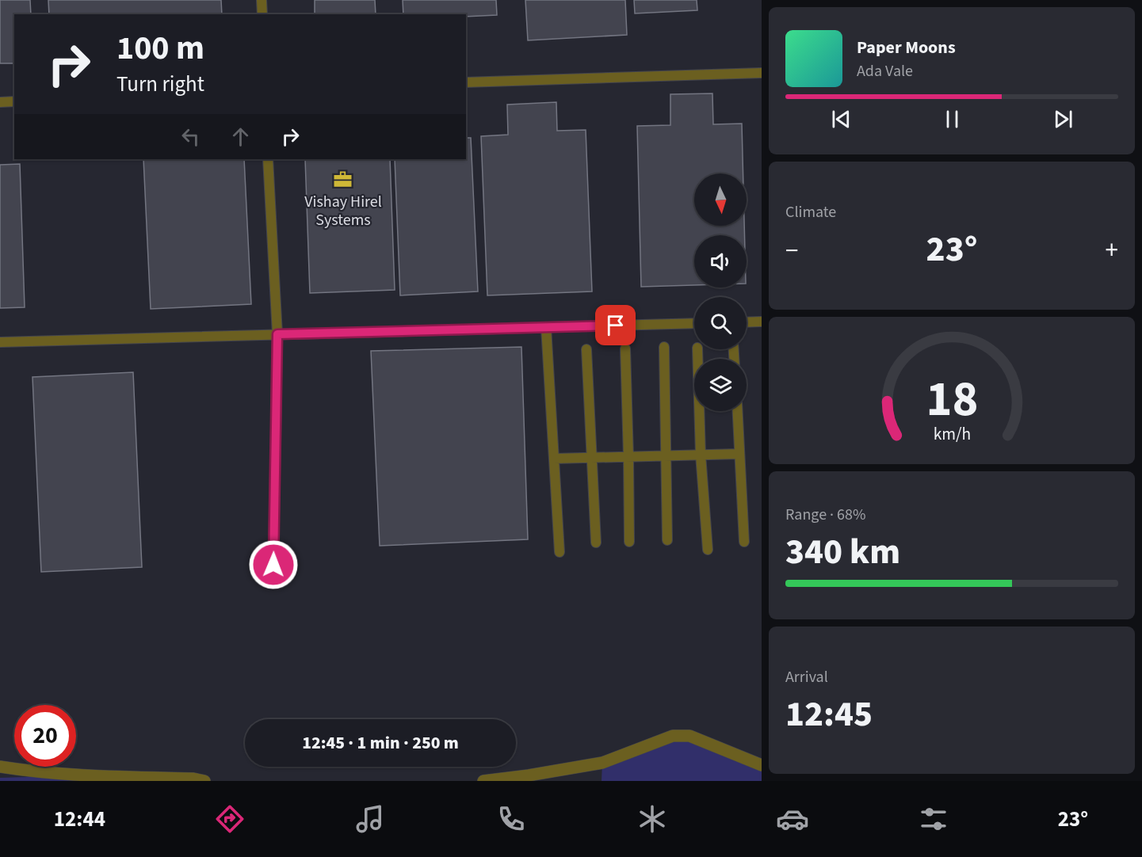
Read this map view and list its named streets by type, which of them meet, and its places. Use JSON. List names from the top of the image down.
{
  "places": {
    "office": ["Vishay Hirel Systems"]
  },
  "north": "bottom",
  "page": {
    "turn": ["100 m", "Turn right"],
    "song": ["Paper Moons", "Ada Vale"],
    "tile": [
      "Climate",
      ["Range · 68%", "340 km"],
      ["Arrival", "12:45"]
    ],
    "heat": ["−", "23°", "+"],
    "limit": "20",
    "trip": "12:45 · 1 min · 250 m",
    "tabs": ["12:44", "23°"],
    "gauge": ["18", "km/h"]
  }
}
